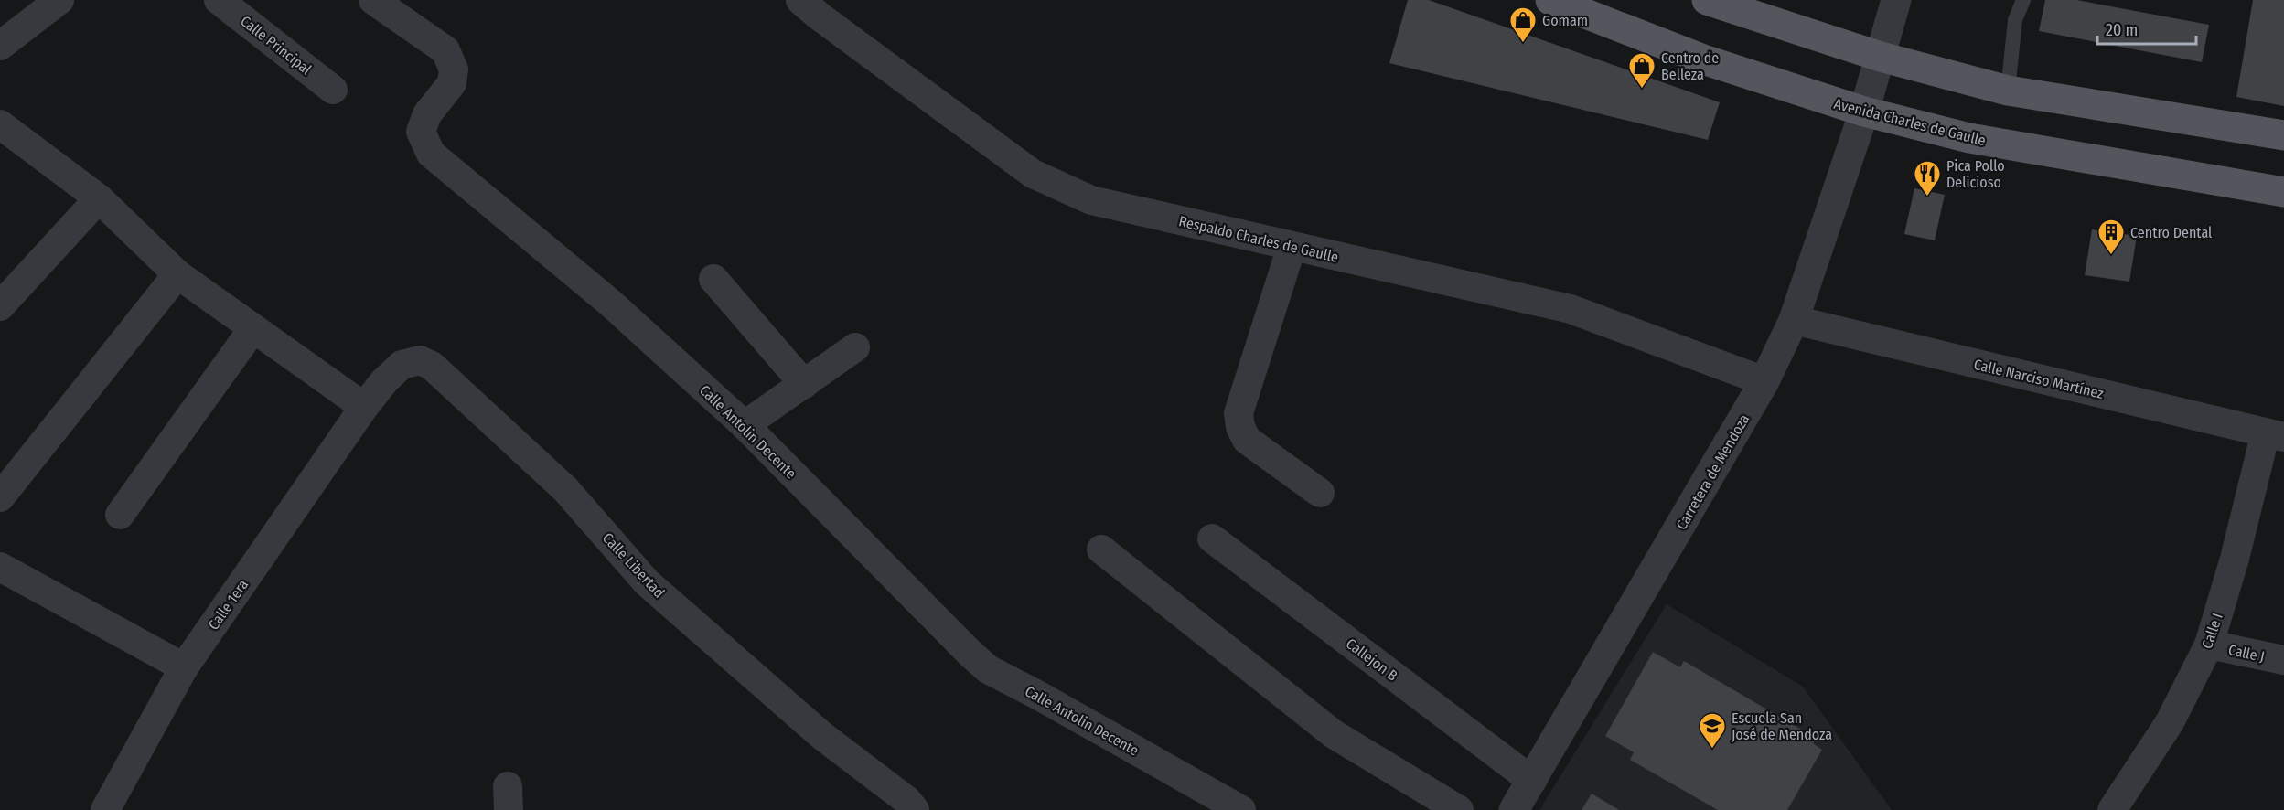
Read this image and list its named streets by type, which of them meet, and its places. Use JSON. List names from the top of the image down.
{
  "streets": {
    "main road": ["Avenida Charles de Gaulle"],
    "street": [
      "Calle Principal",
      "Respaldo Charles de Gaulle",
      "Calle Narciso Martínez",
      "Calle Antolin Decente",
      "Carretera de Mendoza",
      "Calle Libertad",
      "Calle 1era",
      "Calle I",
      "Calle J",
      "Callejon B"
    ]
  },
  "crossings": [
    ["Avenida Charles de Gaulle", "Carretera de Mendoza"],
    ["Respaldo Charles de Gaulle", "Carretera de Mendoza"],
    ["Calle Narciso Martínez", "Carretera de Mendoza"],
    ["Calle Narciso Martínez", "Calle I"],
    ["Carretera de Mendoza", "Callejon B"],
    ["Calle Libertad", "Calle 1era"],
    ["Calle I", "Calle J"]
  ],
  "places": {
    "shop": ["Gomam", "Centro de Belleza"],
    "restaurant": ["Pica Pollo Delicioso"],
    "building": ["Centro Dental"],
    "school or university": ["Escuela San José de Mendoza"]
  },
  "scale_bar": "20 m"
}
